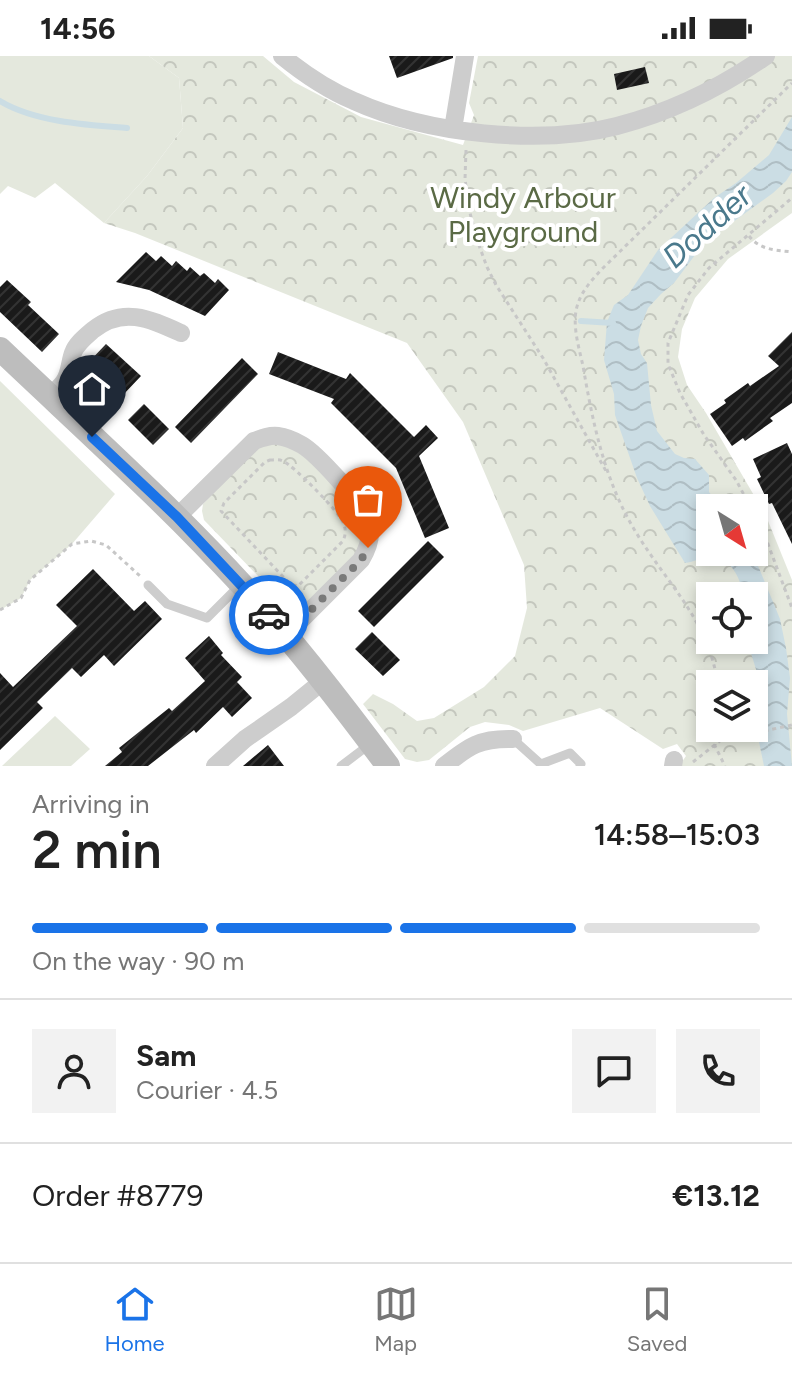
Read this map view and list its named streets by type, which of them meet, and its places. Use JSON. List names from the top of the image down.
{
  "water": ["Dodder"],
  "parks": ["Windy Arbour Playground"],
  "north": "bottom right",
  "page": {
    "status": "14:56",
    "heading": ["2 min", "Arriving in", "14:58–15:03"],
    "panel": [
      "Sam",
      "Courier · 4.5",
      "Order #8779",
      "€13.12"
    ],
    "bar": "On the way · 90 m",
    "tabs": ["Home", "Map", "Saved"]
  }
}
